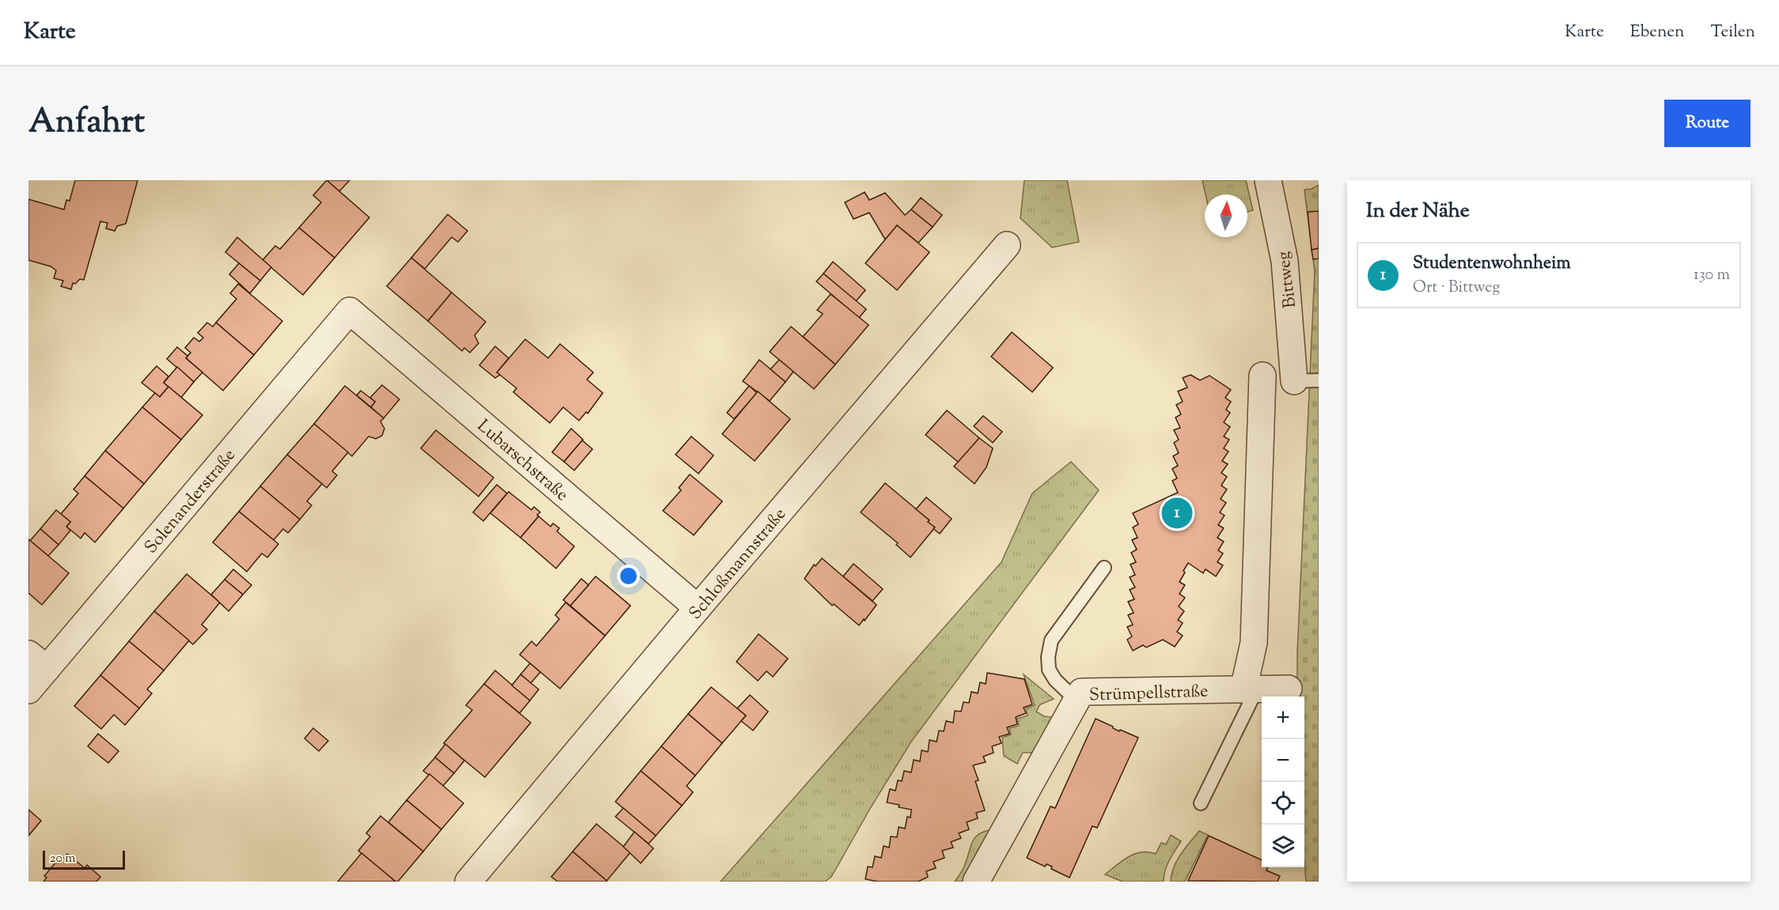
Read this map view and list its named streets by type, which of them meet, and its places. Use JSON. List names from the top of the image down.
{
  "streets": {
    "street": [
      "Bittweg",
      "Lubarschstraße",
      "Solenanderstraße",
      "Schloßmannstraße",
      "Strümpellstraße"
    ]
  },
  "crossings": [
    ["Lubarschstraße", "Solenanderstraße"],
    ["Lubarschstraße", "Schloßmannstraße"]
  ],
  "scale_bar": "20 m",
  "north": "top",
  "page": {
    "header": "Karte",
    "nav": ["Karte", "Ebenen", "Teilen"],
    "title": "Anfahrt",
    "buttons": "Route",
    "heading": "In der Nähe",
    "list": [
      {
        "mark": "1",
        "name": "Studentenwohnheim",
        "note": "Ort · Bittweg",
        "value": "130 m"
      }
    ],
    "pins": "1",
    "map_buttons": ["+", "−"],
    "scale": "20 m"
  }
}
